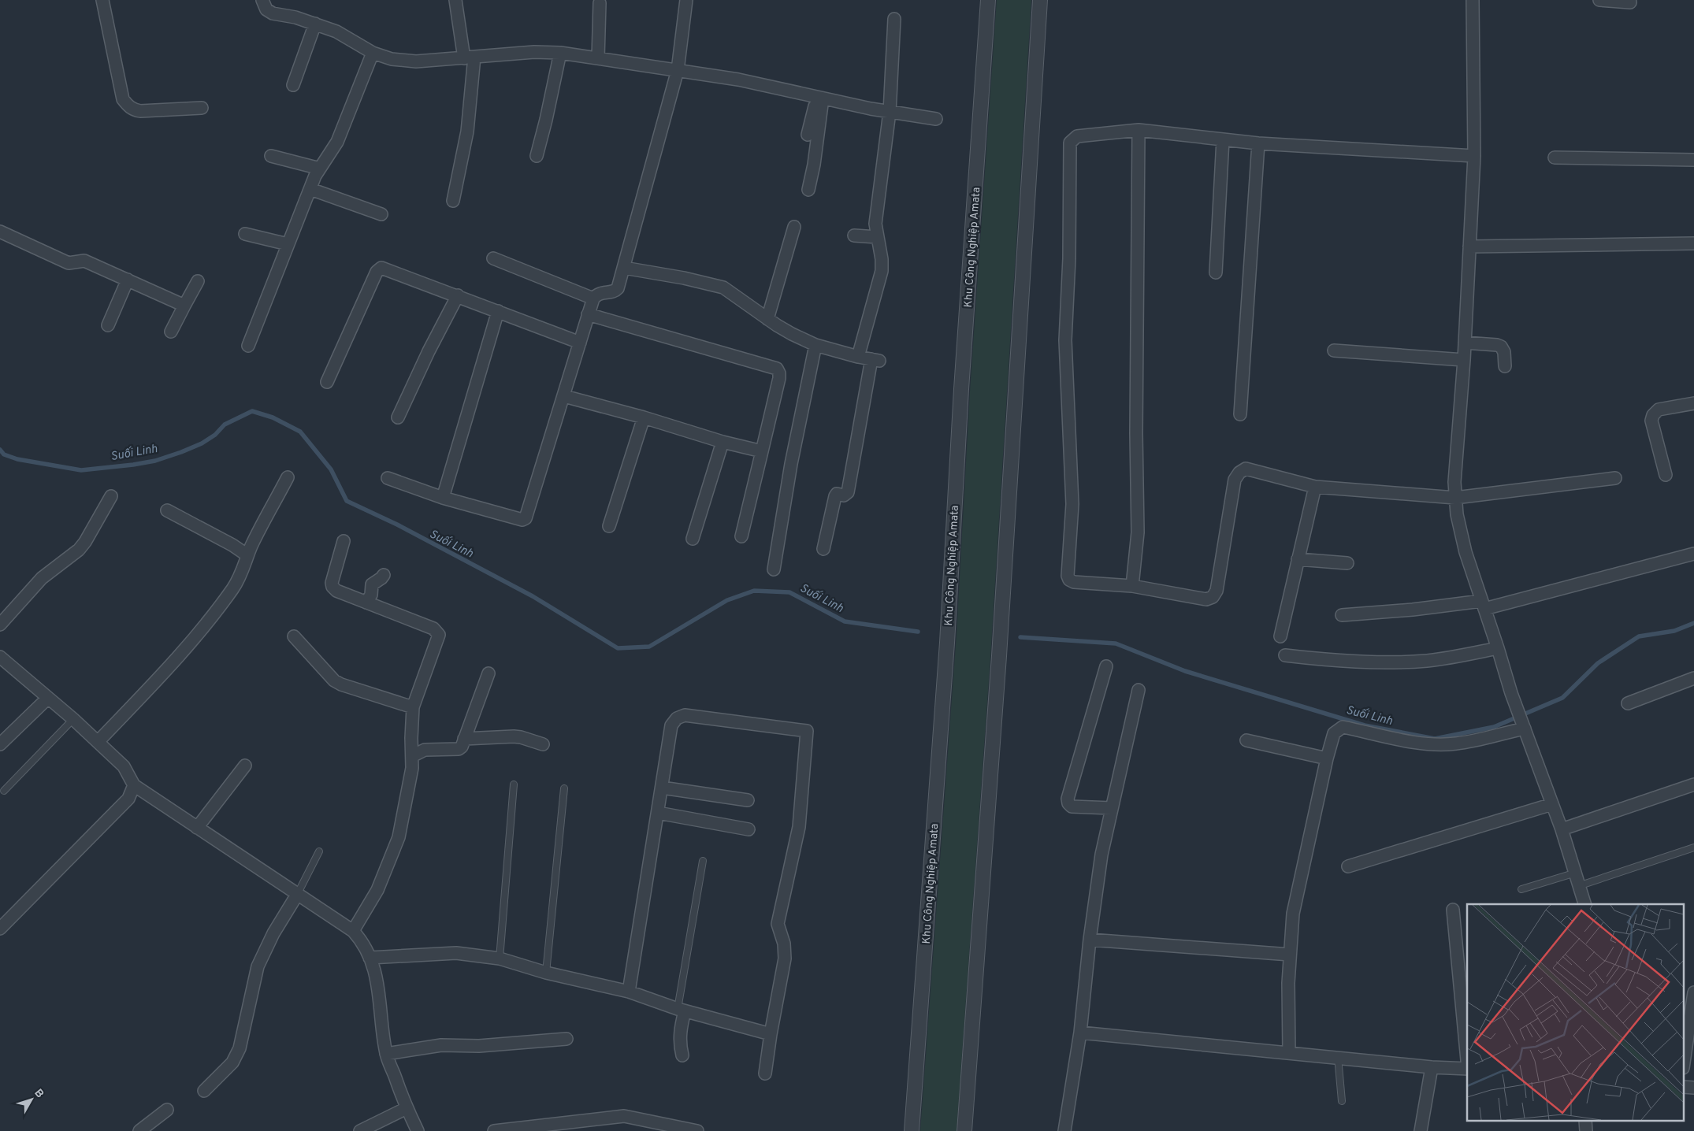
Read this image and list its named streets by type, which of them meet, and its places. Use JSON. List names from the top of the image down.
{
  "streets": {
    "street": ["Khu Công Nghiệp Amata"]
  },
  "water": ["Suối Linh"],
  "north": "top right"
}
